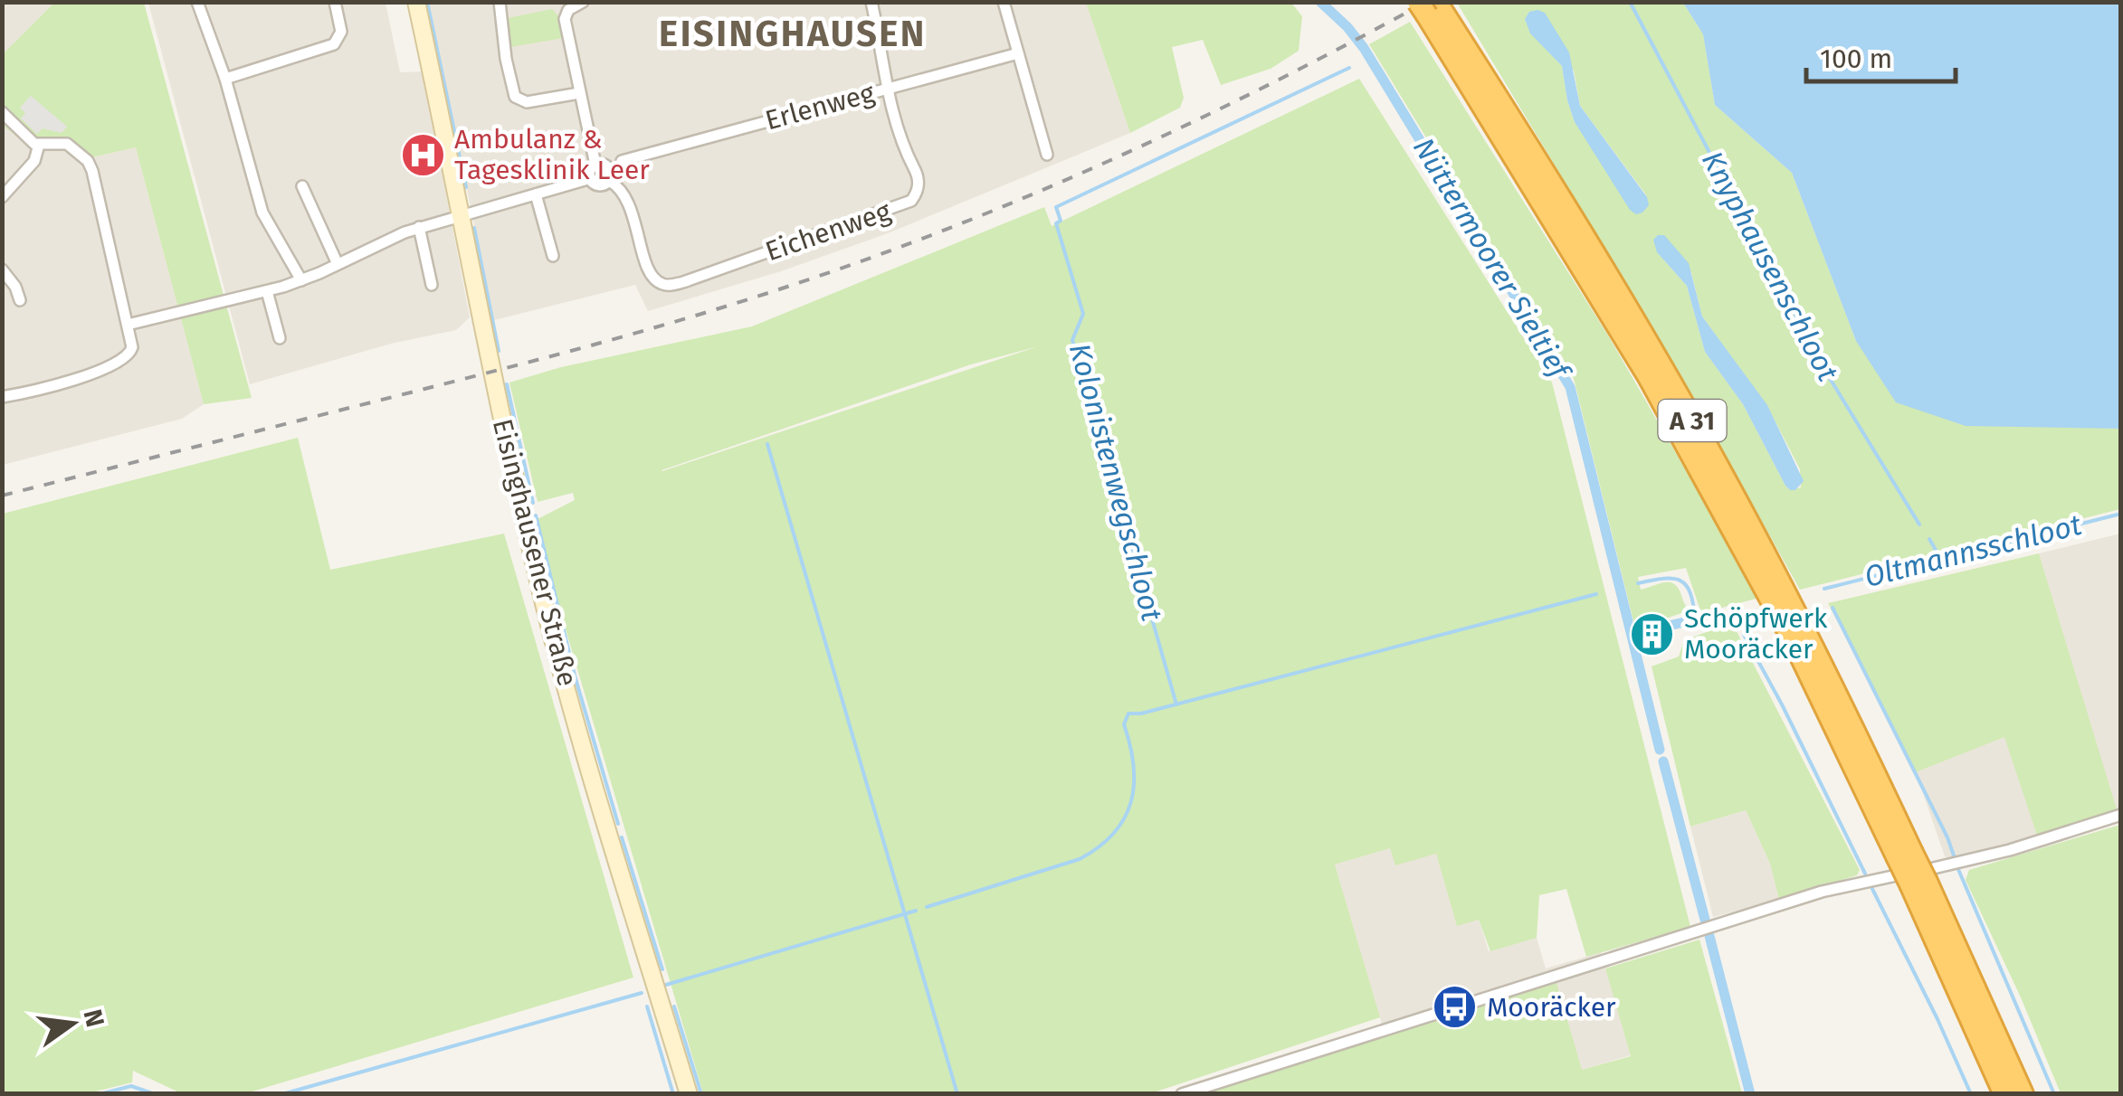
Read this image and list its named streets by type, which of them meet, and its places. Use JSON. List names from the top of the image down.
{
  "streets": {
    "highway": ["A 31"],
    "street": ["Erlenweg", "Eichenweg", "Eisinghausener Straße"]
  },
  "crossings": [
    ["Erlenweg", "Eichenweg"]
  ],
  "districts": ["EISINGHAUSEN"],
  "water": [
    "Nüttermoorer Sieltief",
    "Knyphausenschloot",
    "Kolonistenwegschloot",
    "Oltmannsschloot"
  ],
  "places": {
    "hospital": ["Ambulanz & Tagesklinik Leer"],
    "building": ["Schöpfwerk Mooräcker"],
    "bus stop": ["Mooräcker"]
  },
  "scale_bar": "100 m",
  "north": "right"
}
